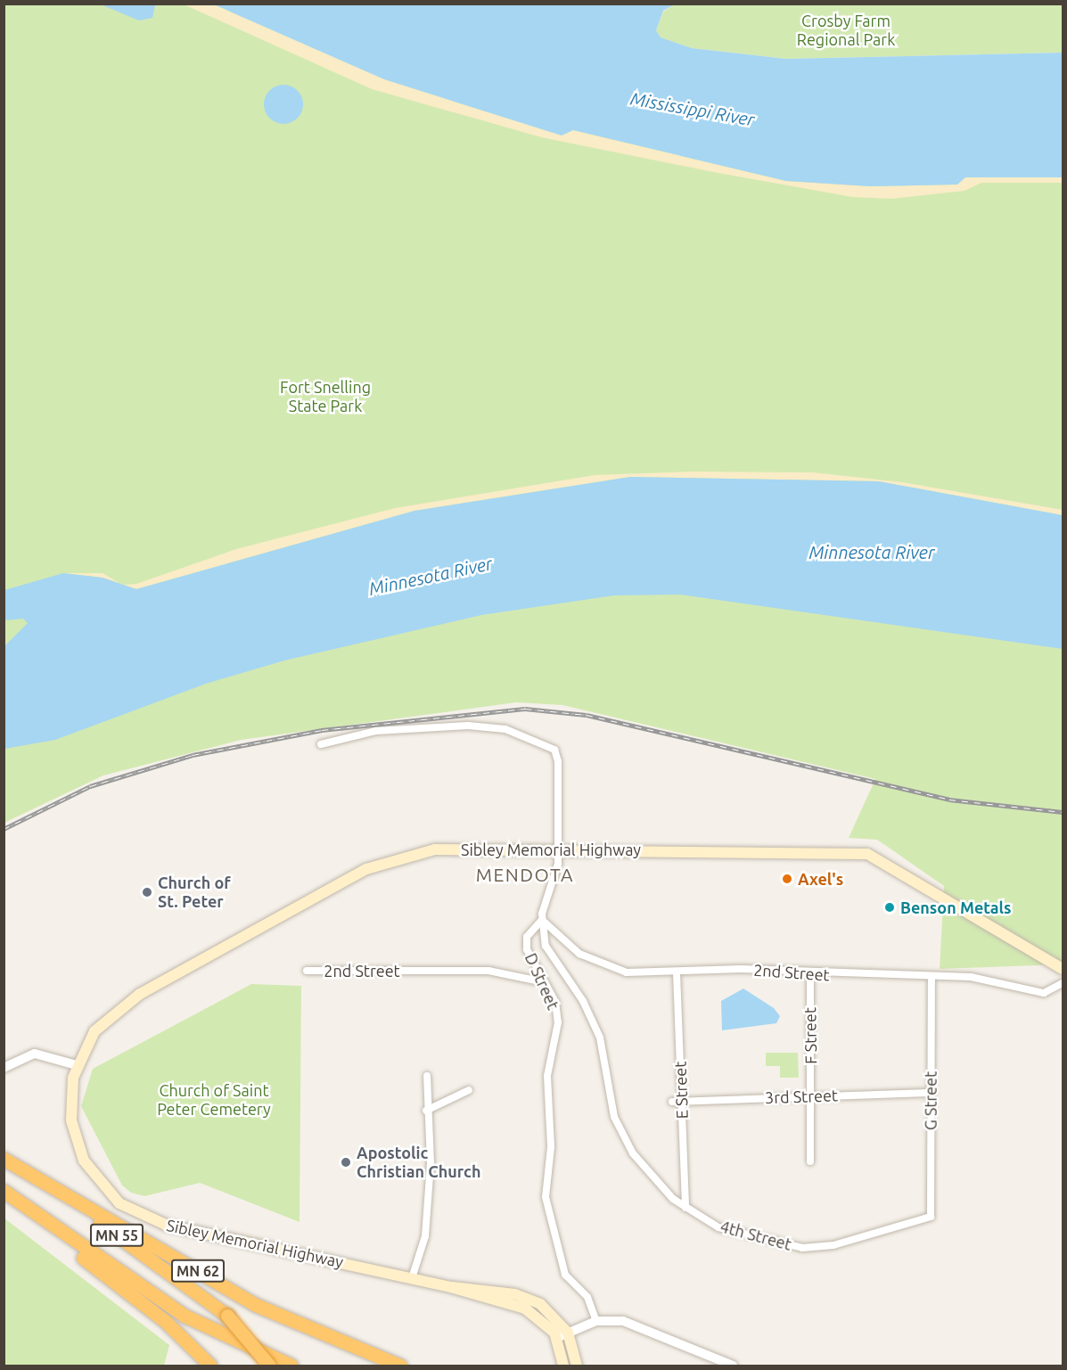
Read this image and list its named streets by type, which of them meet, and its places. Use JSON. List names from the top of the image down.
{
  "streets": {
    "highway": ["MN 55", "MN 62"],
    "main road": ["Sibley Memorial Highway"],
    "street": [
      "2nd Street",
      "D Street",
      "F Street",
      "E Street",
      "3rd Street",
      "G Street",
      "4th Street"
    ]
  },
  "crossings": [
    ["Sibley Memorial Highway", "D Street"],
    ["2nd Street", "D Street"],
    ["2nd Street", "F Street"],
    ["2nd Street", "E Street"],
    ["2nd Street", "G Street"],
    ["2nd Street", "4th Street"],
    ["D Street", "4th Street"],
    ["F Street", "3rd Street"],
    ["E Street", "3rd Street"],
    ["E Street", "4th Street"],
    ["3rd Street", "G Street"],
    ["G Street", "4th Street"],
    ["MN 55", "MN 62"]
  ],
  "districts": ["MENDOTA"],
  "water": ["Mississippi River", "Minnesota River"],
  "parks": ["Crosby Farm Regional Park", "Fort Snelling State Park", "Church of Saint Peter Cemetery"],
  "places": [
    "Axel's",
    "Church of St. Peter",
    "Benson Metals",
    "Apostolic Christian Church"
  ]
}
